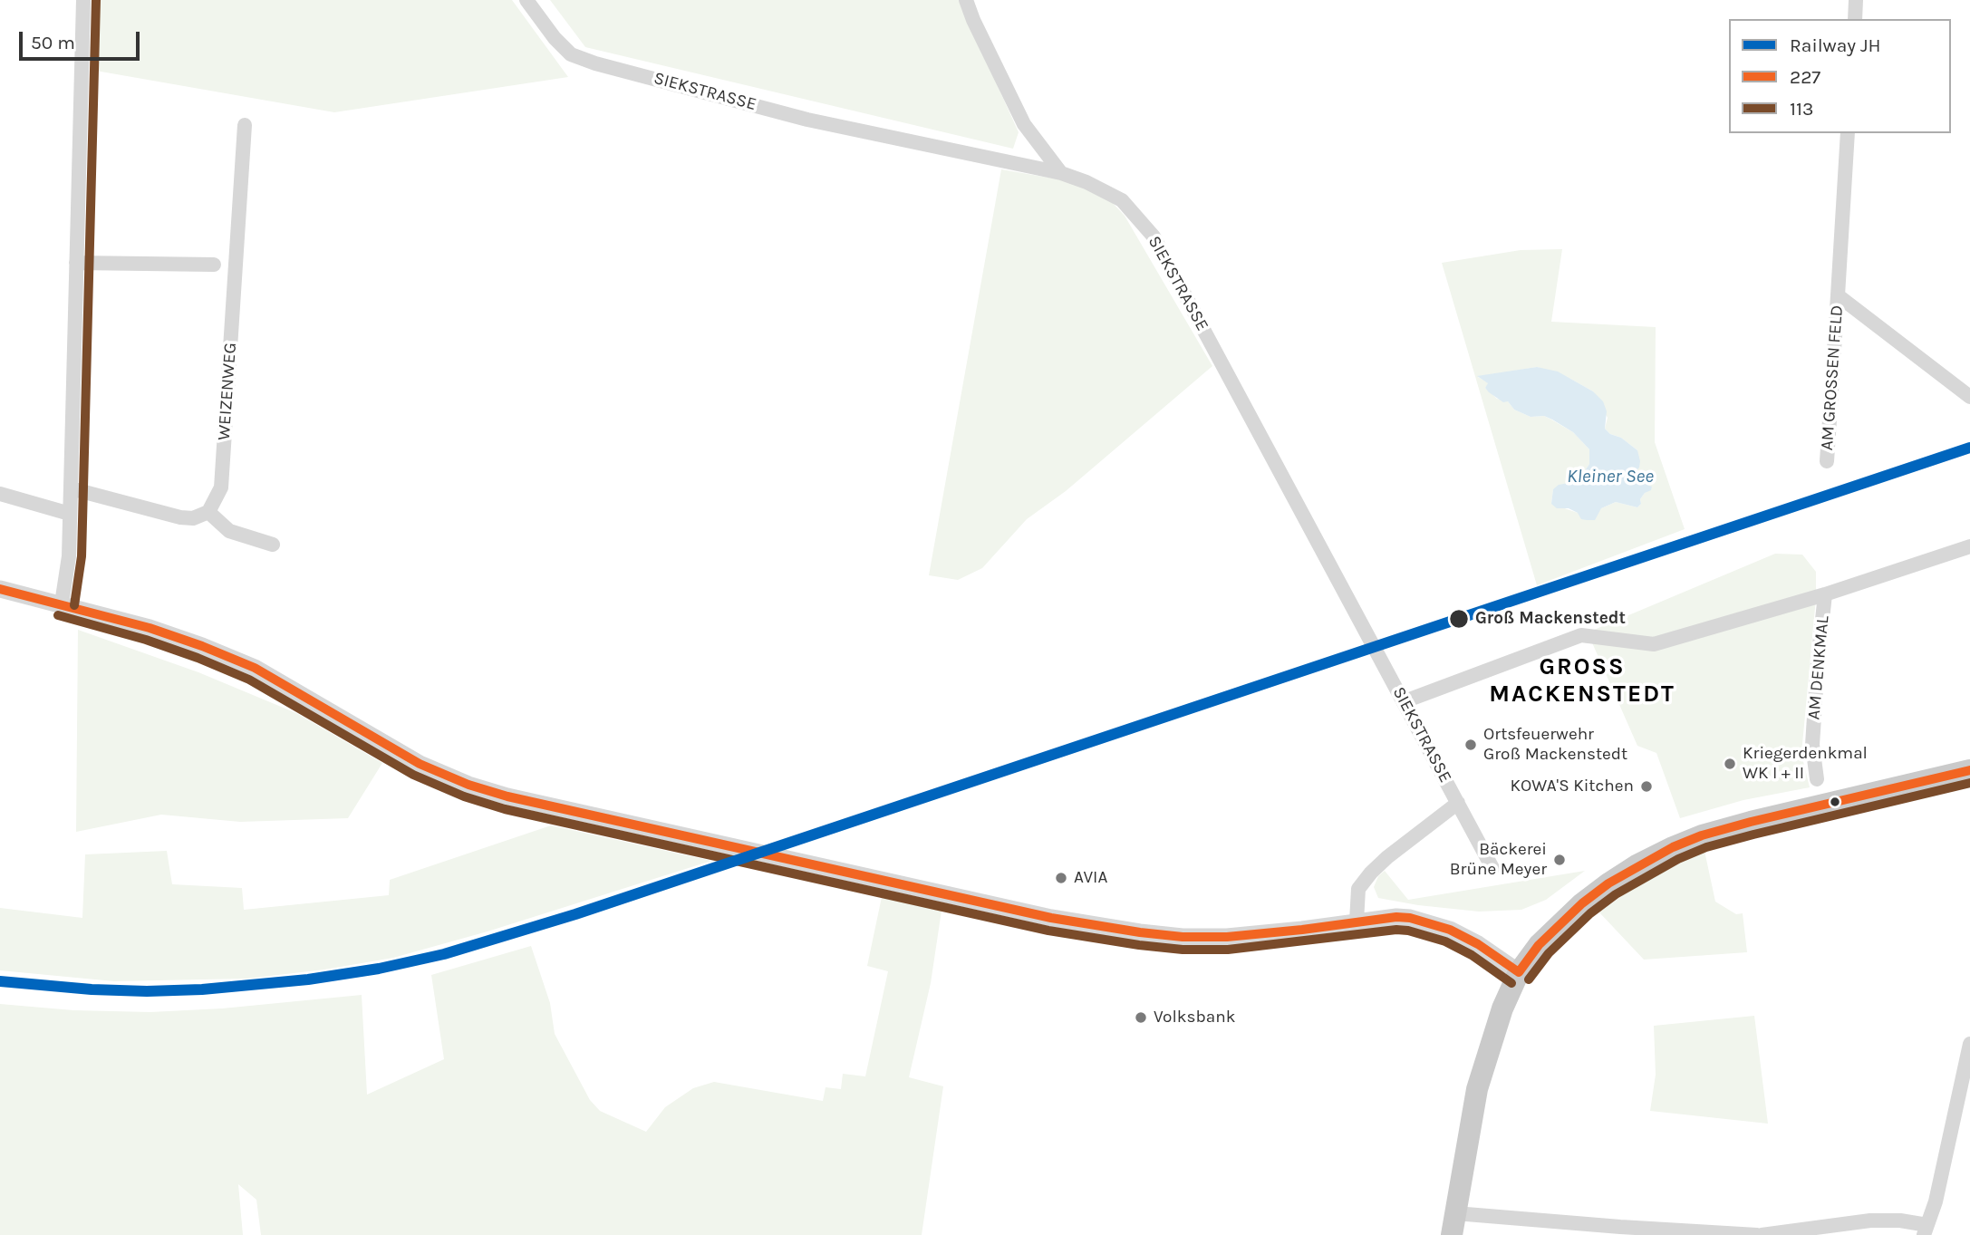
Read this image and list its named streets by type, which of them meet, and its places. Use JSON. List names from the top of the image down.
{
  "streets": {
    "street": [
      "SIEKSTRASSE",
      "AM GROSSEN FELD",
      "WEIZENWEG",
      "AM DENKMAL"
    ]
  },
  "districts": ["GROSS MACKENSTEDT"],
  "water": ["Kleiner See"],
  "places": [
    "Groß Mackenstedt",
    "Ortsfeuerwehr Groß Mackenstedt",
    "Kriegerdenkmal WK I + II",
    "KOWA'S Kitchen",
    "Bäckerei Brüne Meyer",
    "AVIA",
    "Volksbank"
  ],
  "lines": ["transit line 113", "rail line JH", "transit line 227"],
  "legend": ["Railway JH", "227", "113"],
  "scale_bar": "50 m"
}
